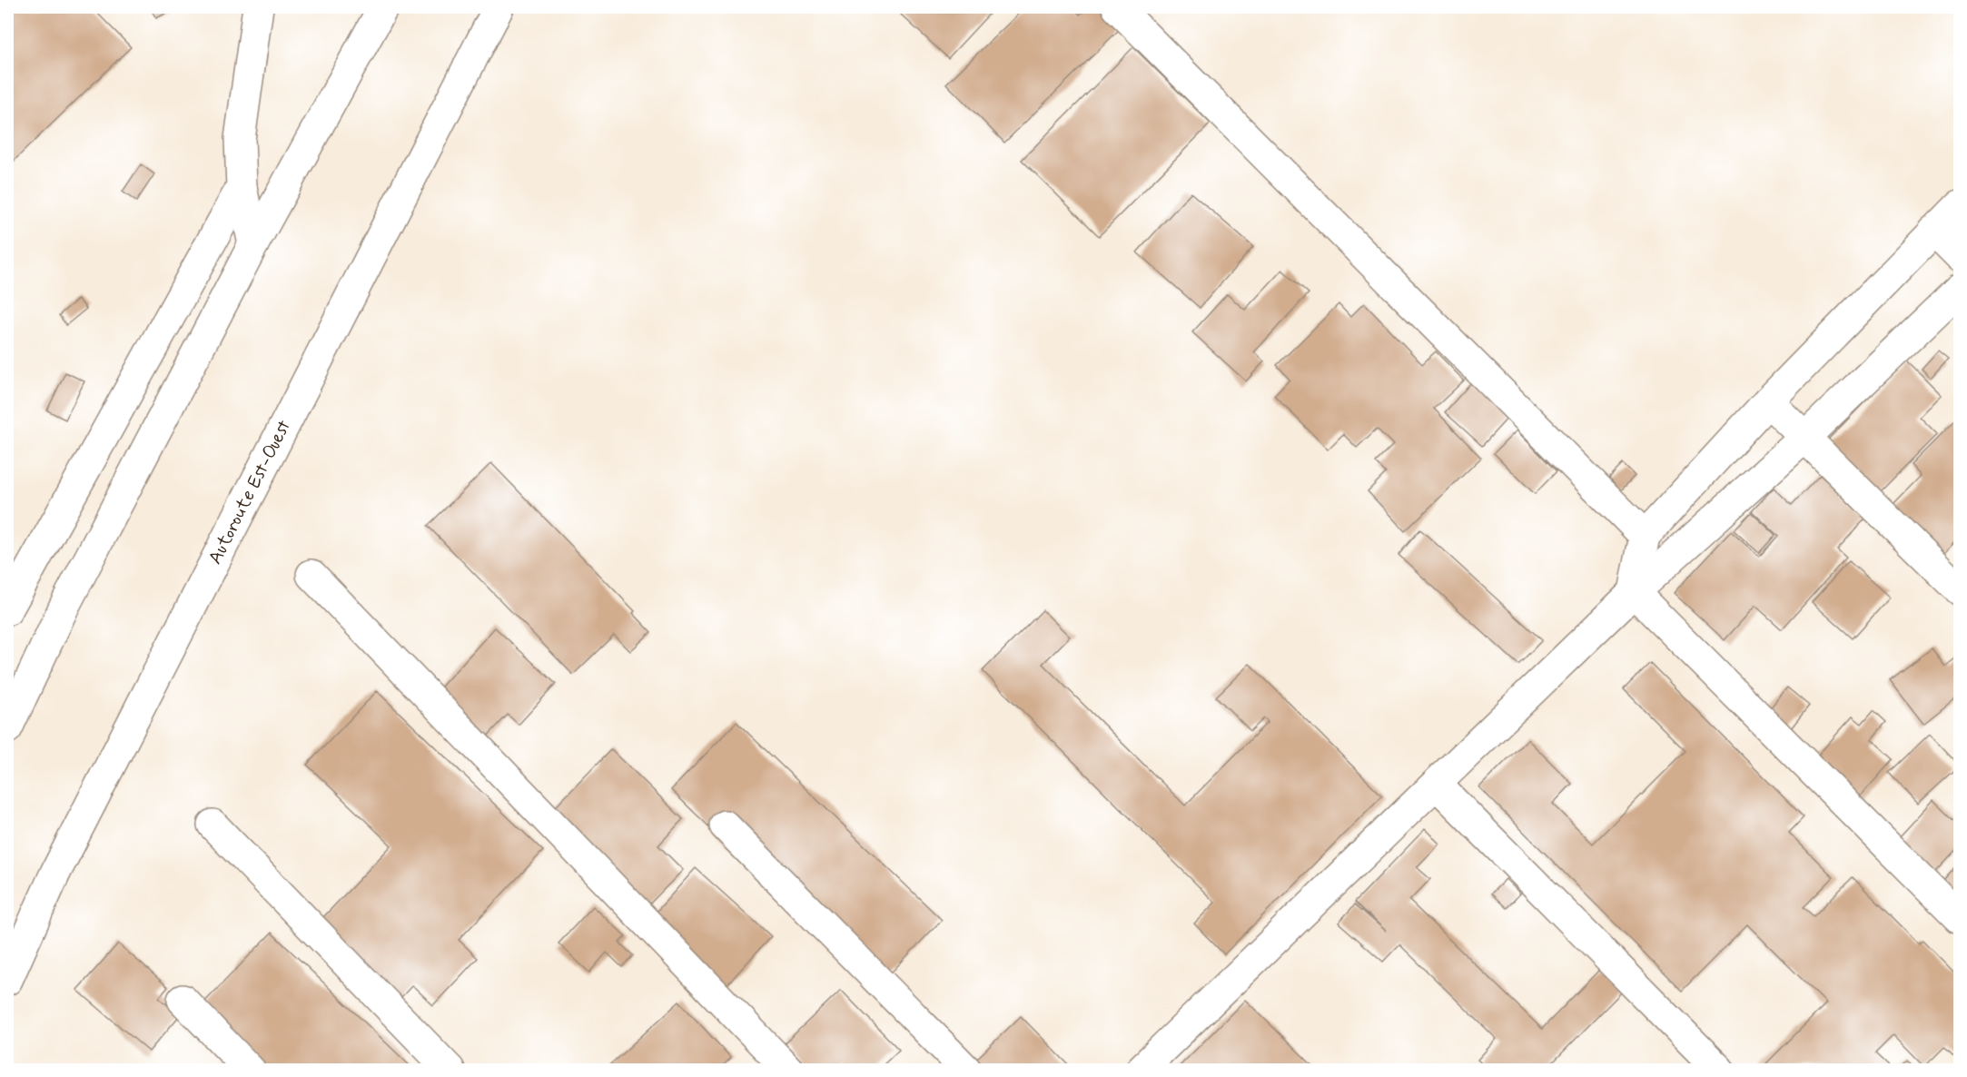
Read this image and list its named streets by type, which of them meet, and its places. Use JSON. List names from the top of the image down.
{
  "streets": {
    "main road": ["Autoroute Est-Ouest"]
  }
}
